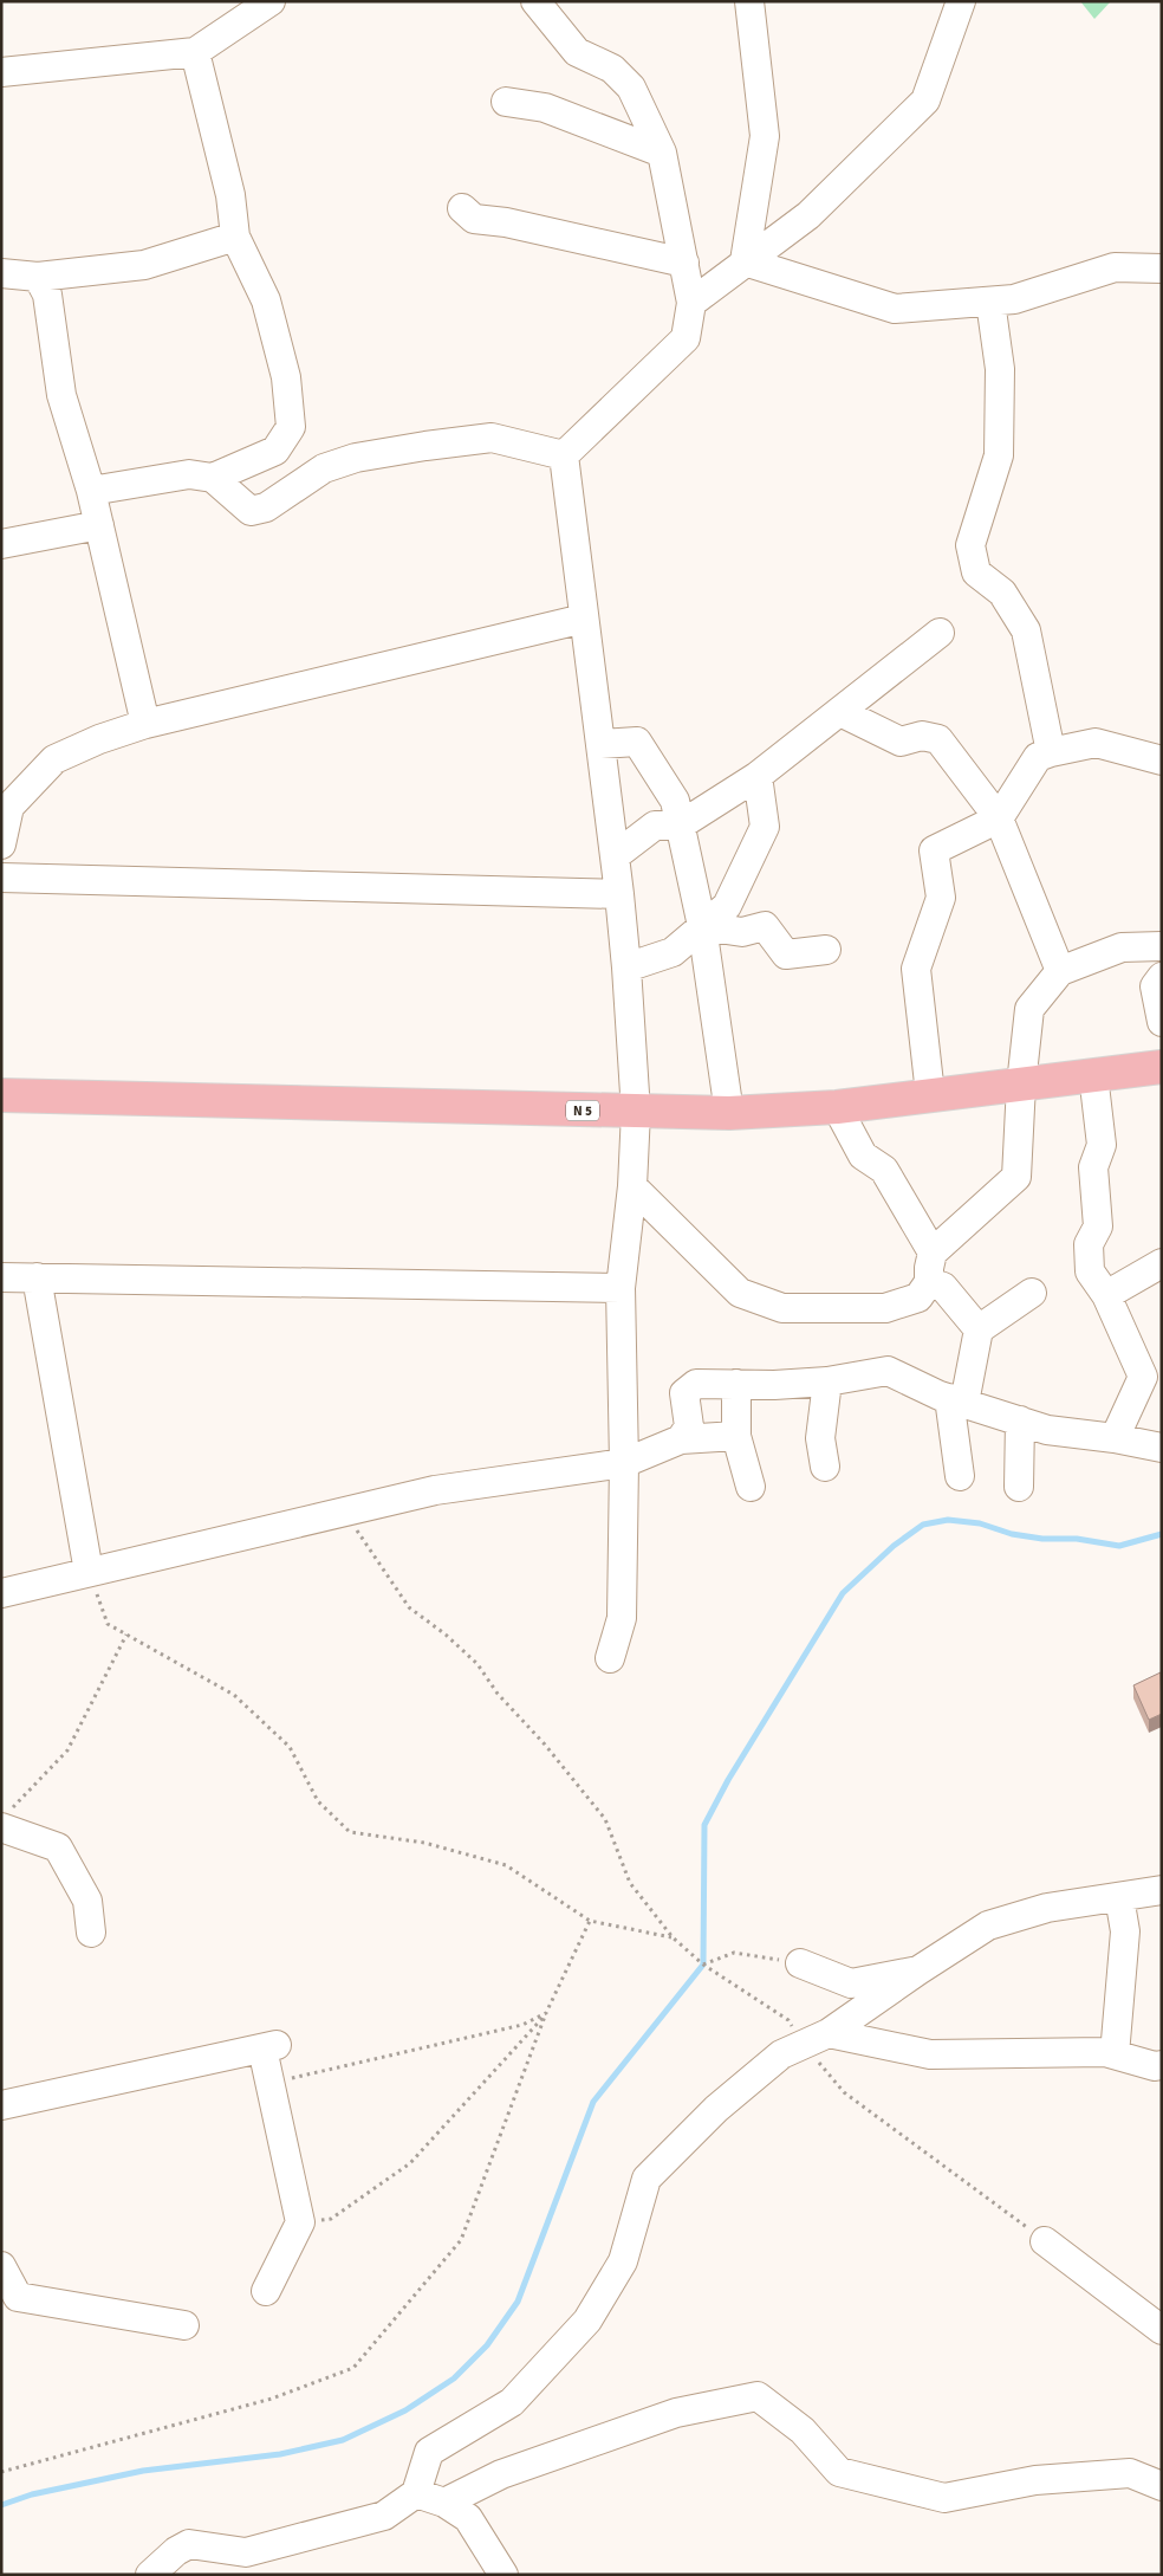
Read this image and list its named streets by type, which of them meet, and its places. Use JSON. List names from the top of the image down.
{
  "streets": {
    "highway": ["N 5"]
  }
}
